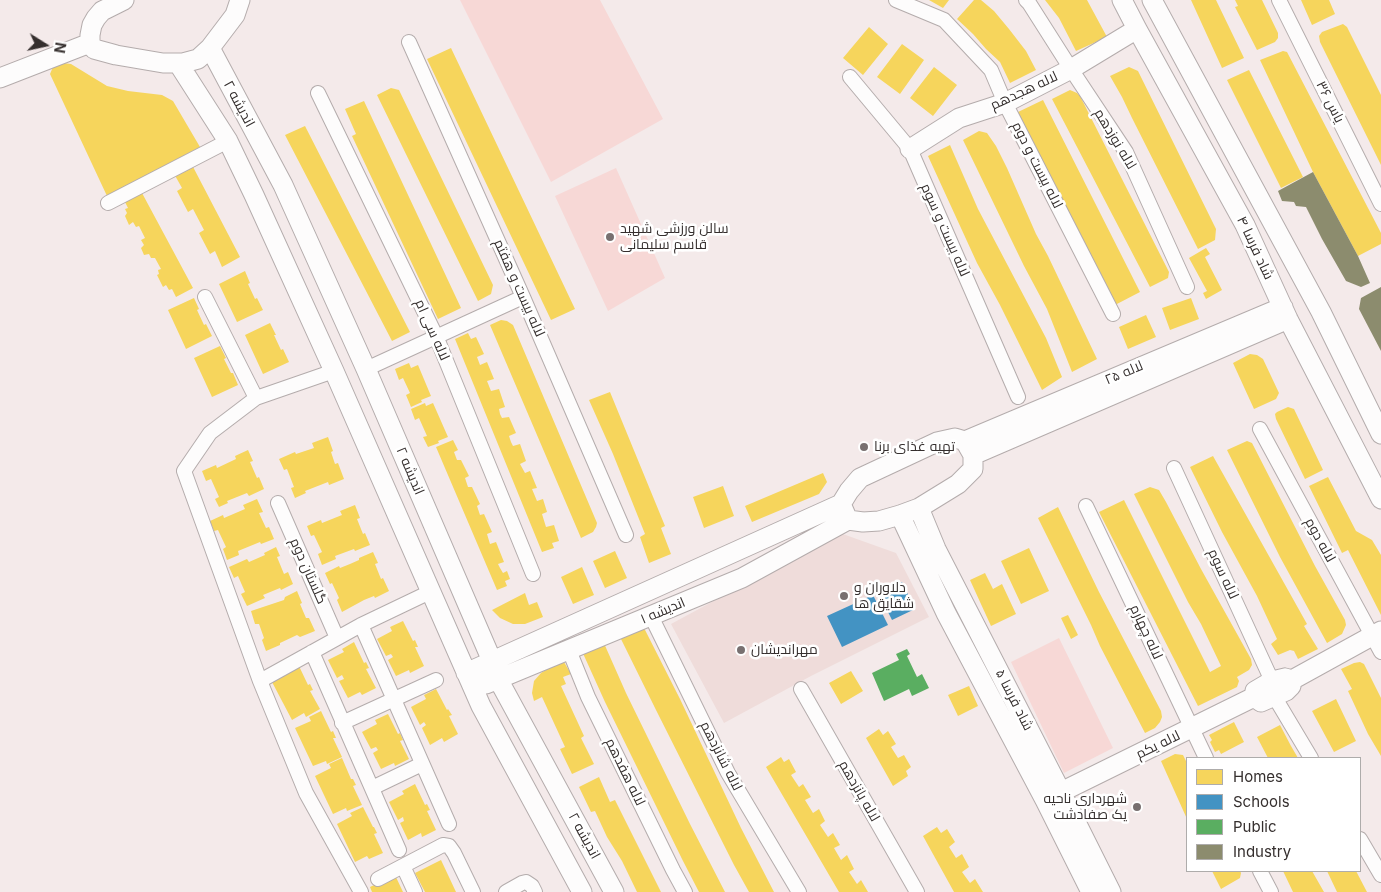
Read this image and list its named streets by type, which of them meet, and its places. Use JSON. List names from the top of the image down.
{
  "streets": {
    "street": [
      "لاله هجدهم",
      "یاس ۳۶",
      "اندیشه ۲",
      "لاله نوزدهم",
      "لاله بیست و دوم",
      "لاله بیست و سوم",
      "شاد فرسا ۴",
      "لاله بیست و هفتم",
      "لاله سی ام",
      "لاله ۲۵",
      "لاله دوم",
      "گلستان دوم",
      "لاله سوم",
      "اندیشه ۱",
      "لاله چهارم",
      "شاد فرسا ۵",
      "لاله یکم",
      "لاله شانزدهم",
      "لاله هفدهم",
      "لاله پانزدهم"
    ]
  },
  "crossings": [
    ["لاله هجدهم", "لاله نوزدهم"],
    ["لاله هجدهم", "لاله بیست و دوم"],
    ["لاله هجدهم", "لاله بیست و سوم"],
    ["لاله هجدهم", "شاد فرسا ۴"],
    ["اندیشه ۲", "اندیشه ۱"],
    ["شاد فرسا ۴", "لاله ۲۵"],
    ["لاله ۲۵", "اندیشه ۱"],
    ["لاله سوم", "لاله یکم"],
    ["اندیشه ۱", "شاد فرسا ۵"],
    ["اندیشه ۱", "لاله شانزدهم"],
    ["اندیشه ۱", "لاله هفدهم"],
    ["لاله چهارم", "لاله یکم"],
    ["شاد فرسا ۵", "لاله یکم"]
  ],
  "places": [
    "سالن ورزشی شهید قاسم سلیمانی",
    "تهیه غذای برنا",
    "دلاوران و شقایق ها",
    "مهراندیشان",
    "شهرداری ناحیه یک صفادشت"
  ],
  "legend": [
    "Homes",
    "Schools",
    "Public",
    "Industry"
  ],
  "north": "right"
}
